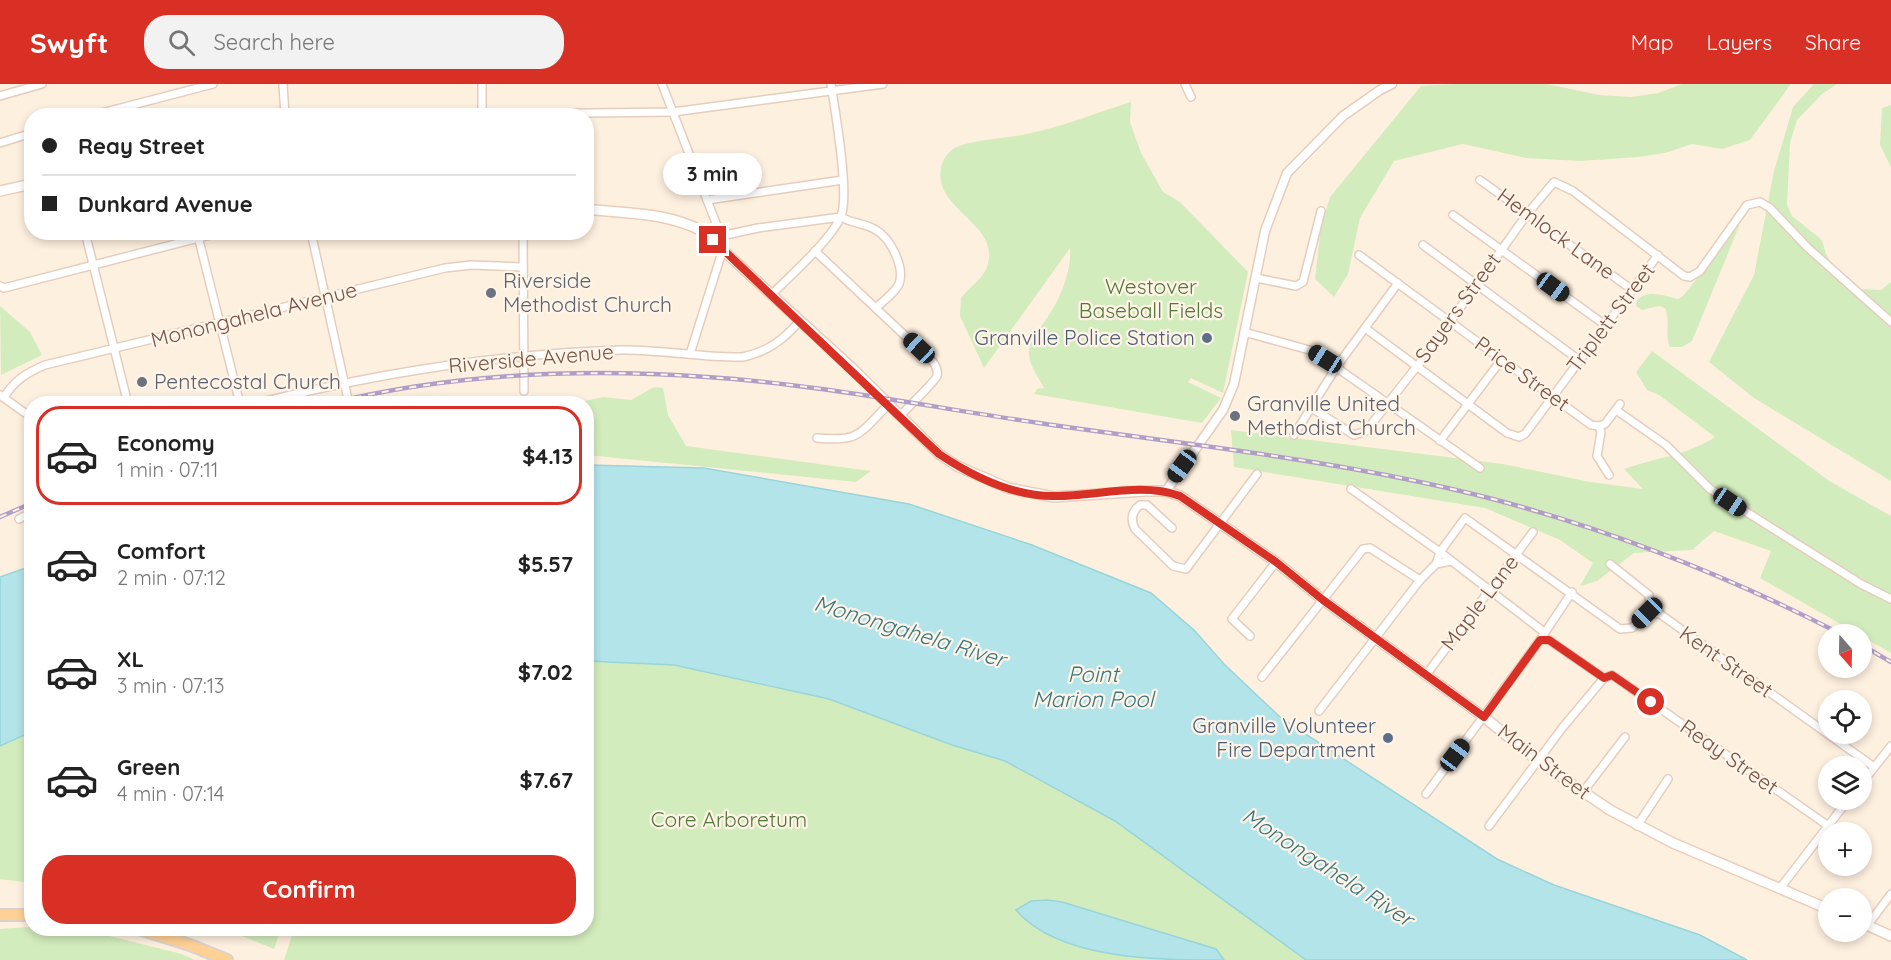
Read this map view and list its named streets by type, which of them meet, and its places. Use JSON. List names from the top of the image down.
{
  "streets": {
    "main road": ["Main Street"],
    "street": [
      "Hemlock Lane",
      "Sayers Street",
      "Monongahela Avenue",
      "Triplett Street",
      "Riverside Avenue",
      "Price Street",
      "Maple Lane",
      "Kent Street",
      "Reay Street"
    ]
  },
  "crossings": [
    ["Hemlock Lane", "Sayers Street"],
    ["Hemlock Lane", "Triplett Street"],
    ["Sayers Street", "Triplett Street"],
    ["Sayers Street", "Price Street"],
    ["Triplett Street", "Price Street"],
    ["Maple Lane", "Main Street"]
  ],
  "water": ["Monongahela River", "Point Marion Pool"],
  "parks": ["Westover Baseball Fields", "Core Arboretum"],
  "places": [
    "Riverside Methodist Church",
    "Granville Police Station",
    "Pentecostal Church",
    "Granville United Methodist Church",
    "Granville Volunteer Fire Department"
  ],
  "north": "bottom",
  "page": {
    "header": "Swyft",
    "search": "Search here",
    "nav": ["Map", "Layers", "Share"],
    "banner": ["Reay Street", "Dunkard Avenue"],
    "bubble": "3 min",
    "list": [
      {
        "name": "Economy",
        "note": "1 min · 07:11",
        "value": "$4.13"
      },
      {
        "name": "Comfort",
        "note": "2 min · 07:12",
        "value": "$5.57"
      },
      {
        "name": "XL",
        "note": "3 min · 07:13",
        "value": "$7.02"
      },
      {
        "name": "Green",
        "note": "4 min · 07:14",
        "value": "$7.67"
      }
    ],
    "map_buttons": ["+", "−"],
    "buttons": "Confirm"
  }
}
